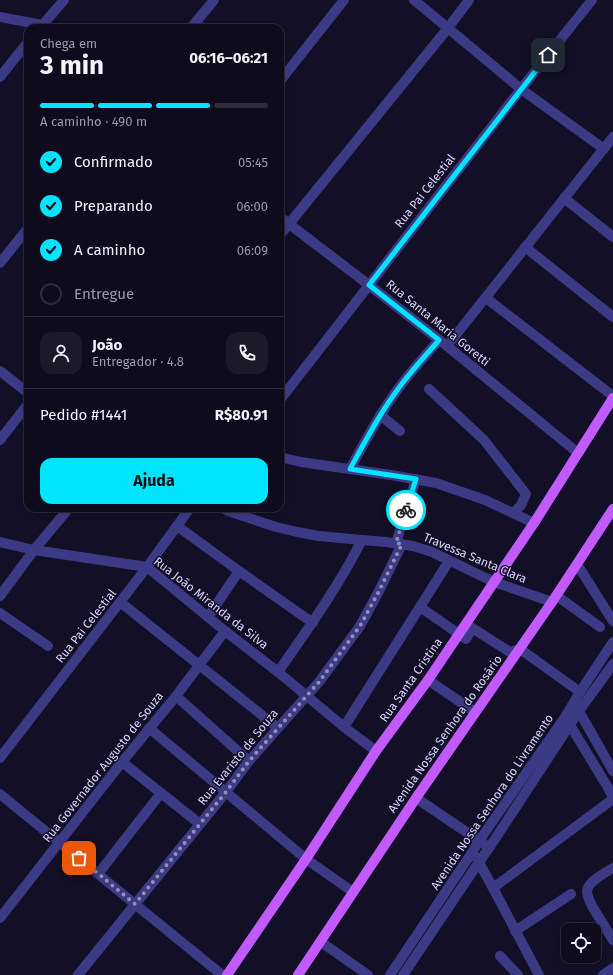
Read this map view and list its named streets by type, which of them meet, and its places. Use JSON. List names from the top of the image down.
{
  "streets": {
    "main road": ["Rua Santa Cristina", "Avenida Nossa Senhora do Rosário"],
    "street": [
      "Rua Pai Celestial",
      "Rua Santa Maria Goretti",
      "Travessa Santa Clara",
      "Rua João Miranda da Silva",
      "Rua Evaristo de Souza",
      "Rua Governador Augusto de Souza",
      "Avenida Nossa Senhora do Livramento"
    ]
  },
  "crossings": [
    ["Rua Pai Celestial", "Rua Santa Maria Goretti"],
    ["Rua Pai Celestial", "Rua João Miranda da Silva"],
    ["Rua Santa Maria Goretti", "Rua Santa Cristina"],
    ["Travessa Santa Clara", "Rua Santa Cristina"],
    ["Travessa Santa Clara", "Avenida Nossa Senhora do Rosário"],
    ["Travessa Santa Clara", "Rua Evaristo de Souza"],
    ["Rua João Miranda da Silva", "Rua Santa Cristina"],
    ["Rua João Miranda da Silva", "Rua Evaristo de Souza"],
    ["Rua João Miranda da Silva", "Rua Governador Augusto de Souza"]
  ],
  "page": {
    "heading": ["3 min", "Chega em", "06:16–06:21"],
    "panel": [
      "João",
      "Entregador · 4.8",
      "Pedido #1441",
      "R$80.91"
    ],
    "bar": "A caminho · 490 m",
    "list": [
      ["Confirmado", "05:45"],
      ["Preparando", "06:00"],
      ["A caminho", "06:09"],
      "Entregue"
    ],
    "buttons": "Ajuda"
  }
}
